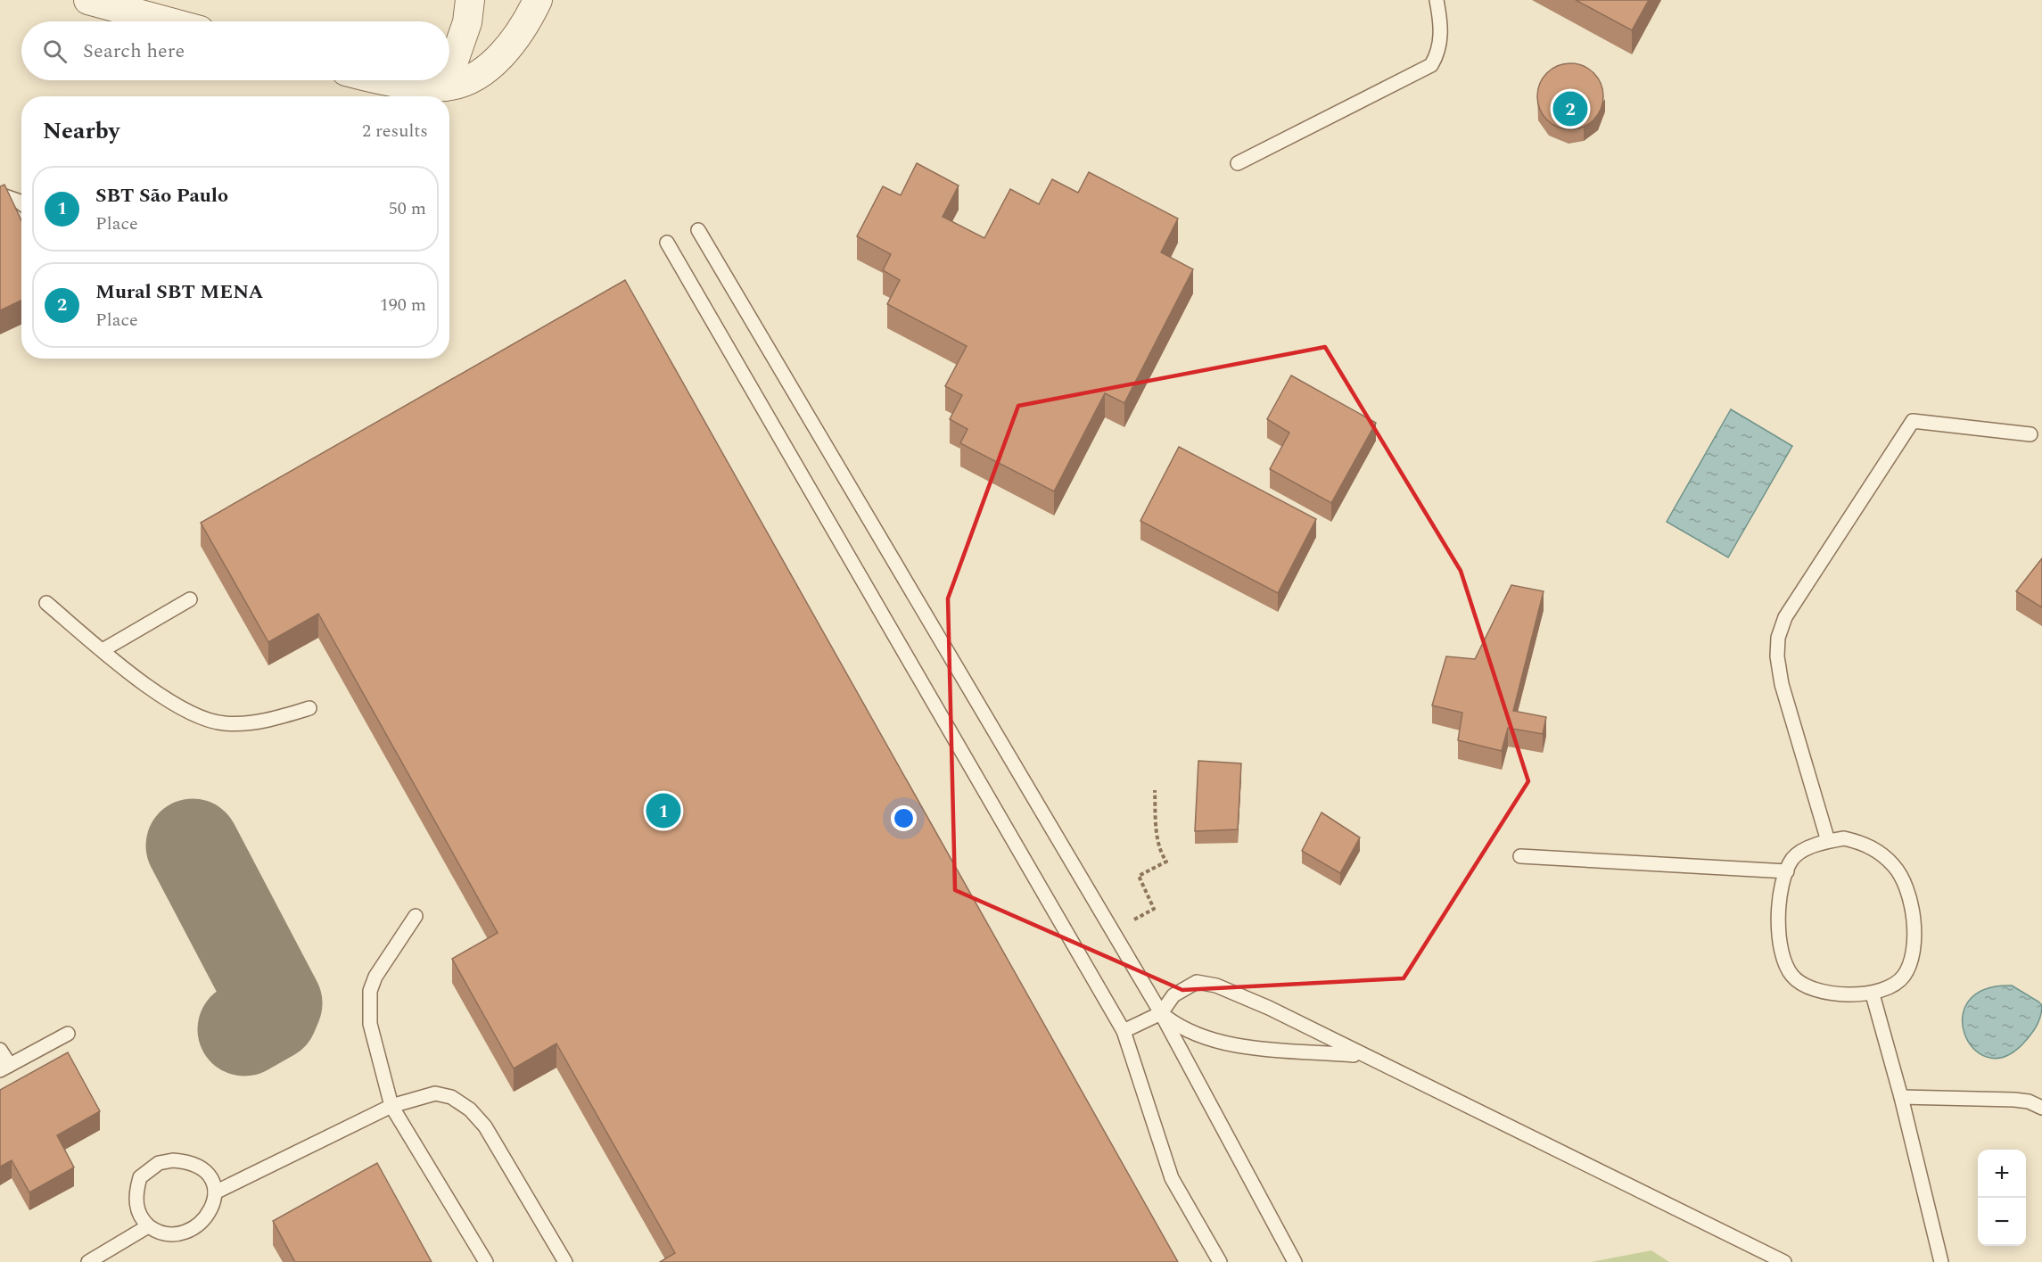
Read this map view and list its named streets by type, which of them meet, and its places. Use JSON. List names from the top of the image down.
{
  "page": {
    "search": "Search here",
    "pins": ["2", "1"],
    "heading": ["Nearby", "2 results"],
    "list": [
      {
        "mark": "1",
        "name": "SBT São Paulo",
        "note": "Place",
        "value": "50 m"
      },
      {
        "mark": "2",
        "name": "Mural SBT MENA",
        "note": "Place",
        "value": "190 m"
      }
    ],
    "map_buttons": ["+", "−"]
  }
}
